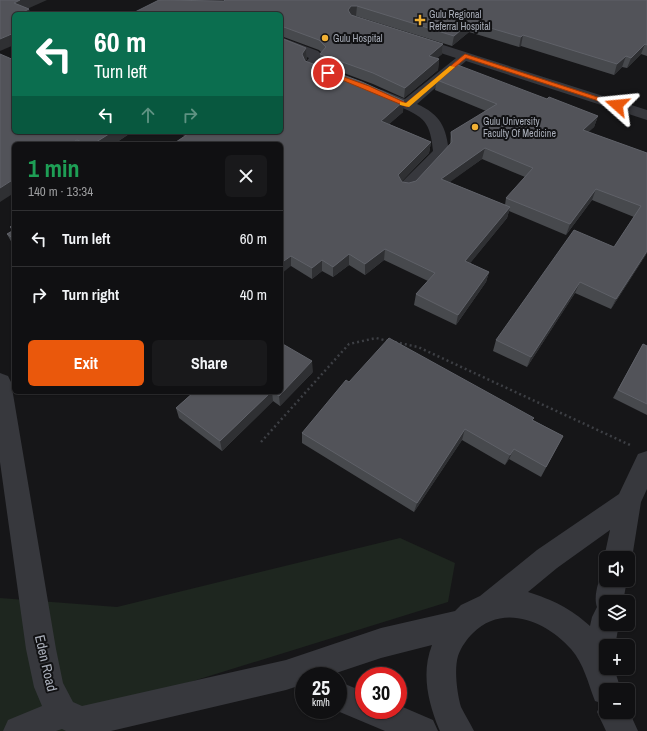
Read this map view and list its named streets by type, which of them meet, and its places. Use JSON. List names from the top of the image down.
{
  "streets": {
    "street": ["Eden Road"]
  },
  "places": {
    "health": ["Gulu Regional Referral Hospital"],
    "other": ["Gulu Hospital", "Gulu University Faculty Of Medicine"]
  },
  "page": {
    "turn": ["60 m", "Turn left"],
    "heading": ["1 min", "140 m · 13:34"],
    "list": [
      {
        "name": "Turn left",
        "value": "60 m"
      },
      {
        "name": "Turn right",
        "value": "40 m"
      }
    ],
    "buttons": ["Exit", "Share"],
    "map_buttons": ["+", "−"],
    "speed": "25 km/h",
    "limit": "30"
  }
}
